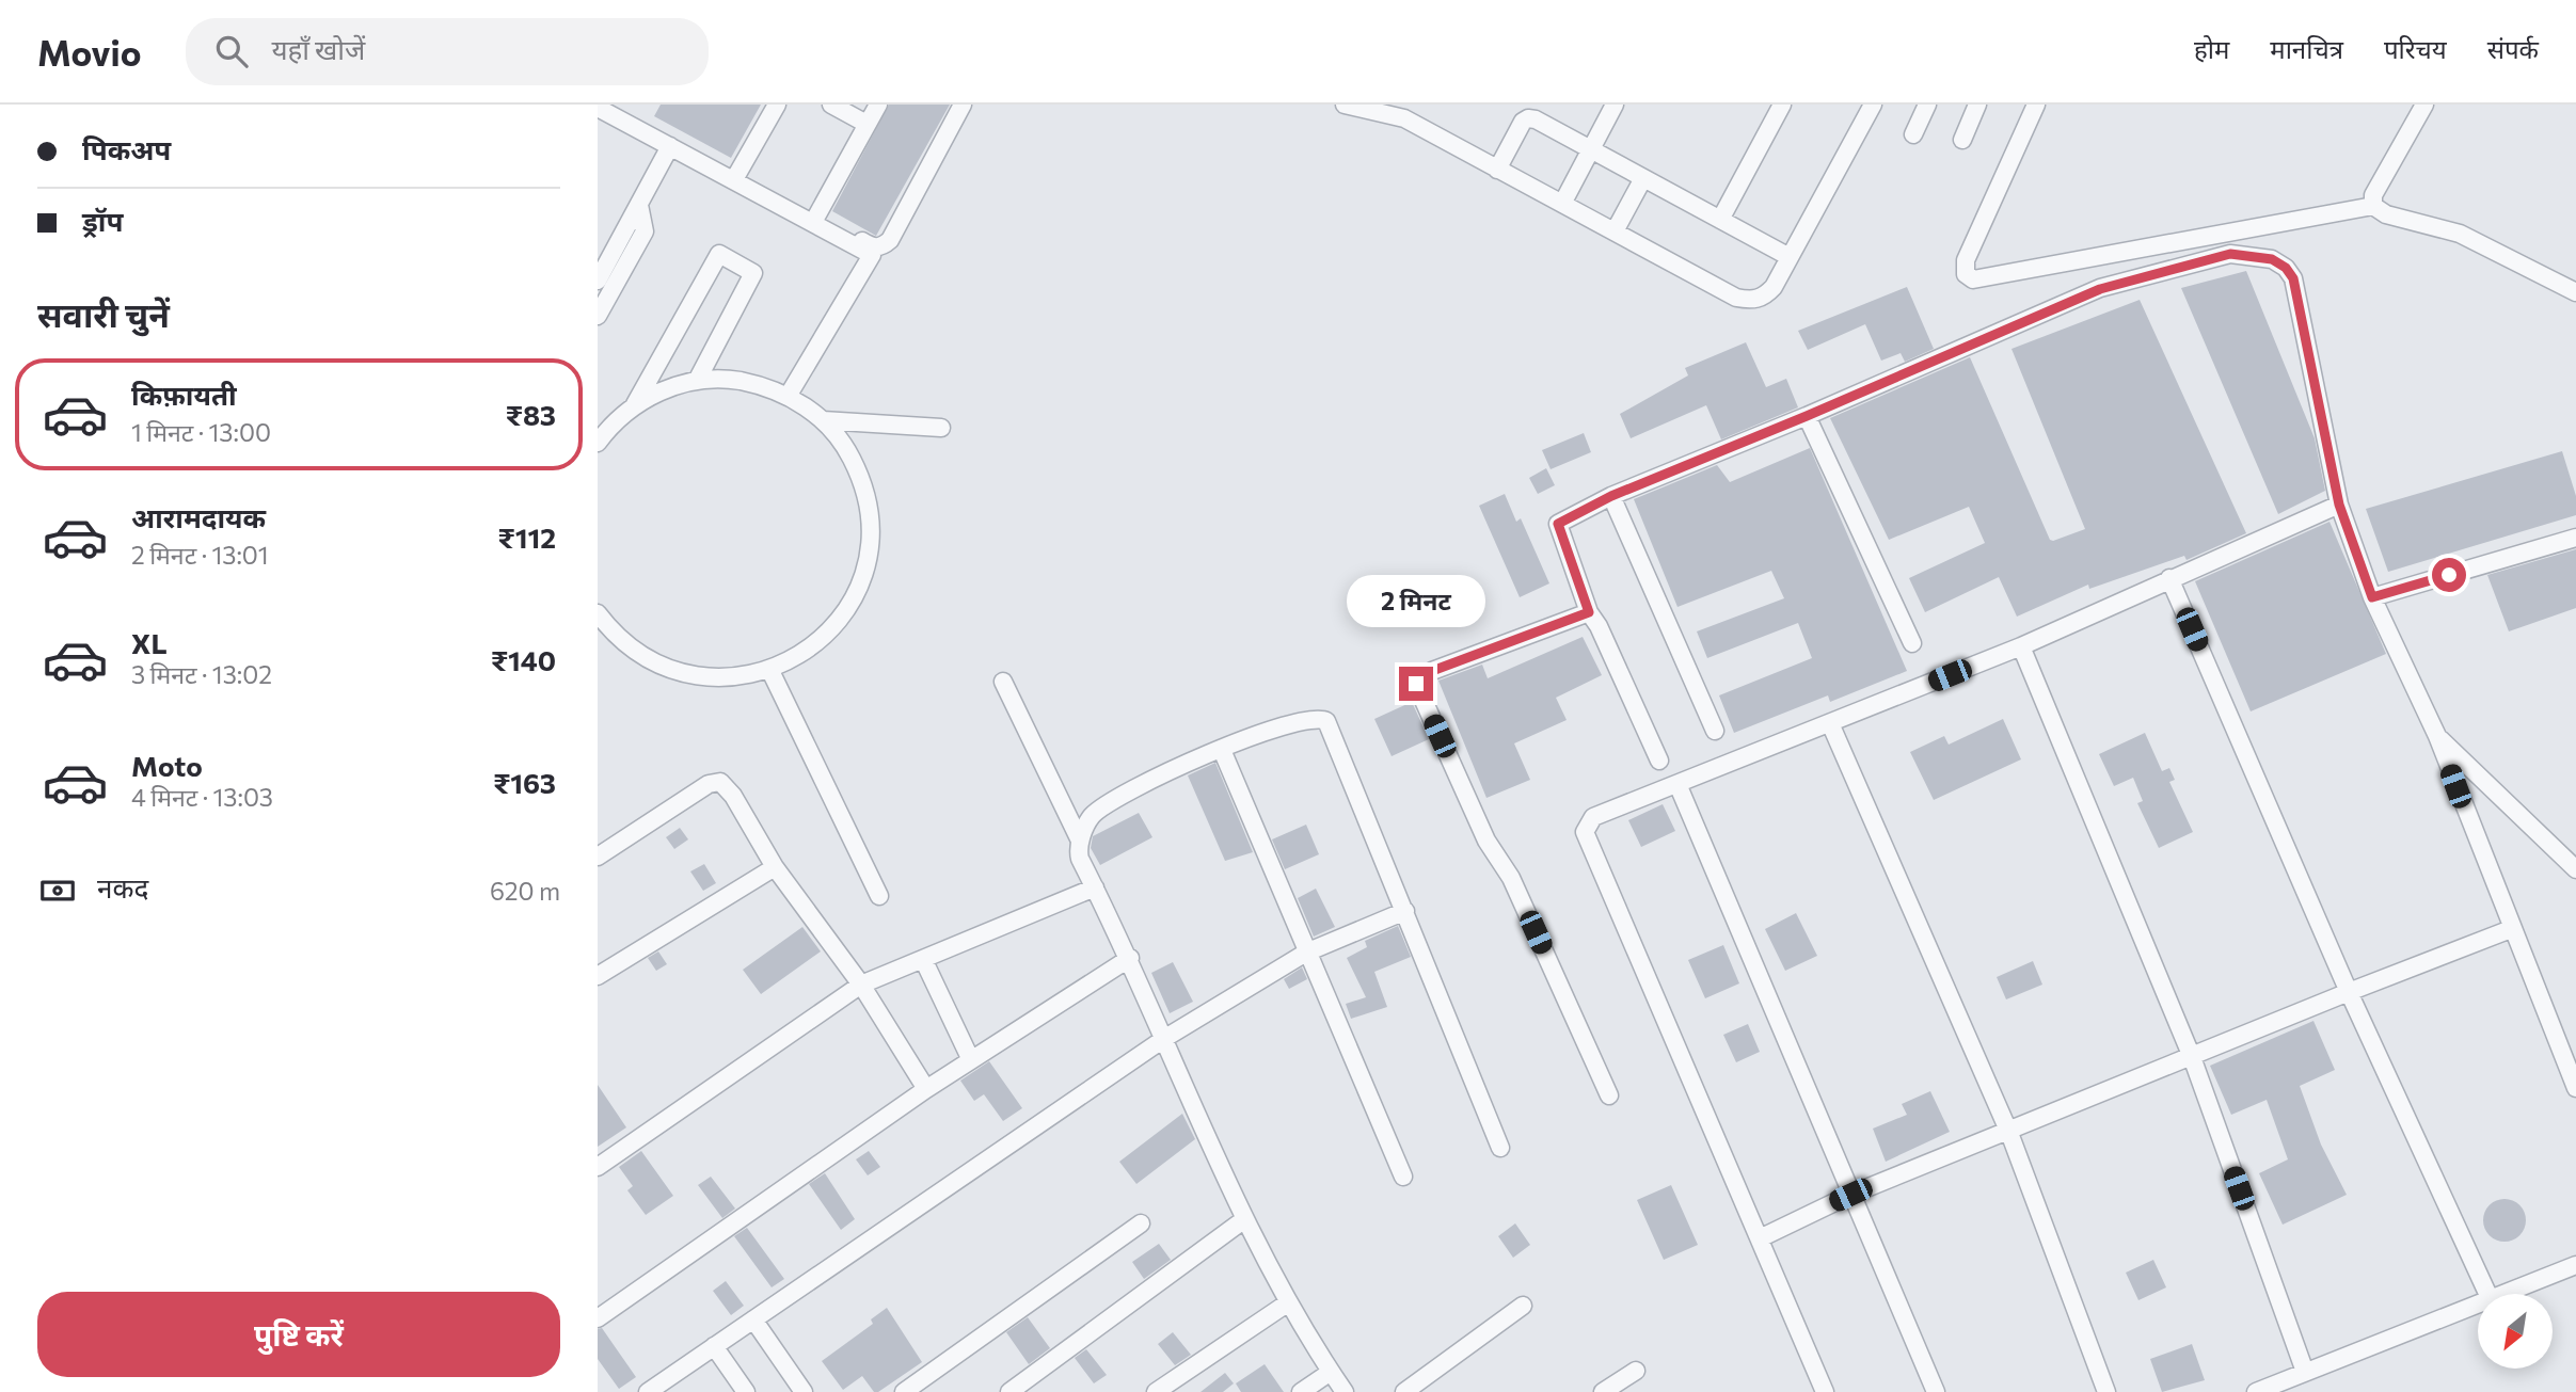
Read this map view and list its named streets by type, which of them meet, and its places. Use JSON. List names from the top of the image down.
{
  "north": "bottom left",
  "page": {
    "header": "Movio",
    "search": "यहाँ खोजें",
    "nav": [
      "होम",
      "मानचित्र",
      "परिचय",
      "संपर्क"
    ],
    "banner": ["पिकअप", "ड्रॉप"],
    "heading": "सवारी चुनें",
    "list": [
      {
        "name": "किफ़ायती",
        "note": "1 मिनट · 13:00",
        "value": "₹83"
      },
      {
        "name": "आरामदायक",
        "note": "2 मिनट · 13:01",
        "value": "₹112"
      },
      {
        "name": "XL",
        "note": "3 मिनट · 13:02",
        "value": "₹140"
      },
      {
        "name": "Moto",
        "note": "4 मिनट · 13:03",
        "value": "₹163"
      }
    ],
    "bubble": "2 मिनट",
    "pay": ["नकद", "620 m"],
    "buttons": "पुष्टि करें"
  }
}
